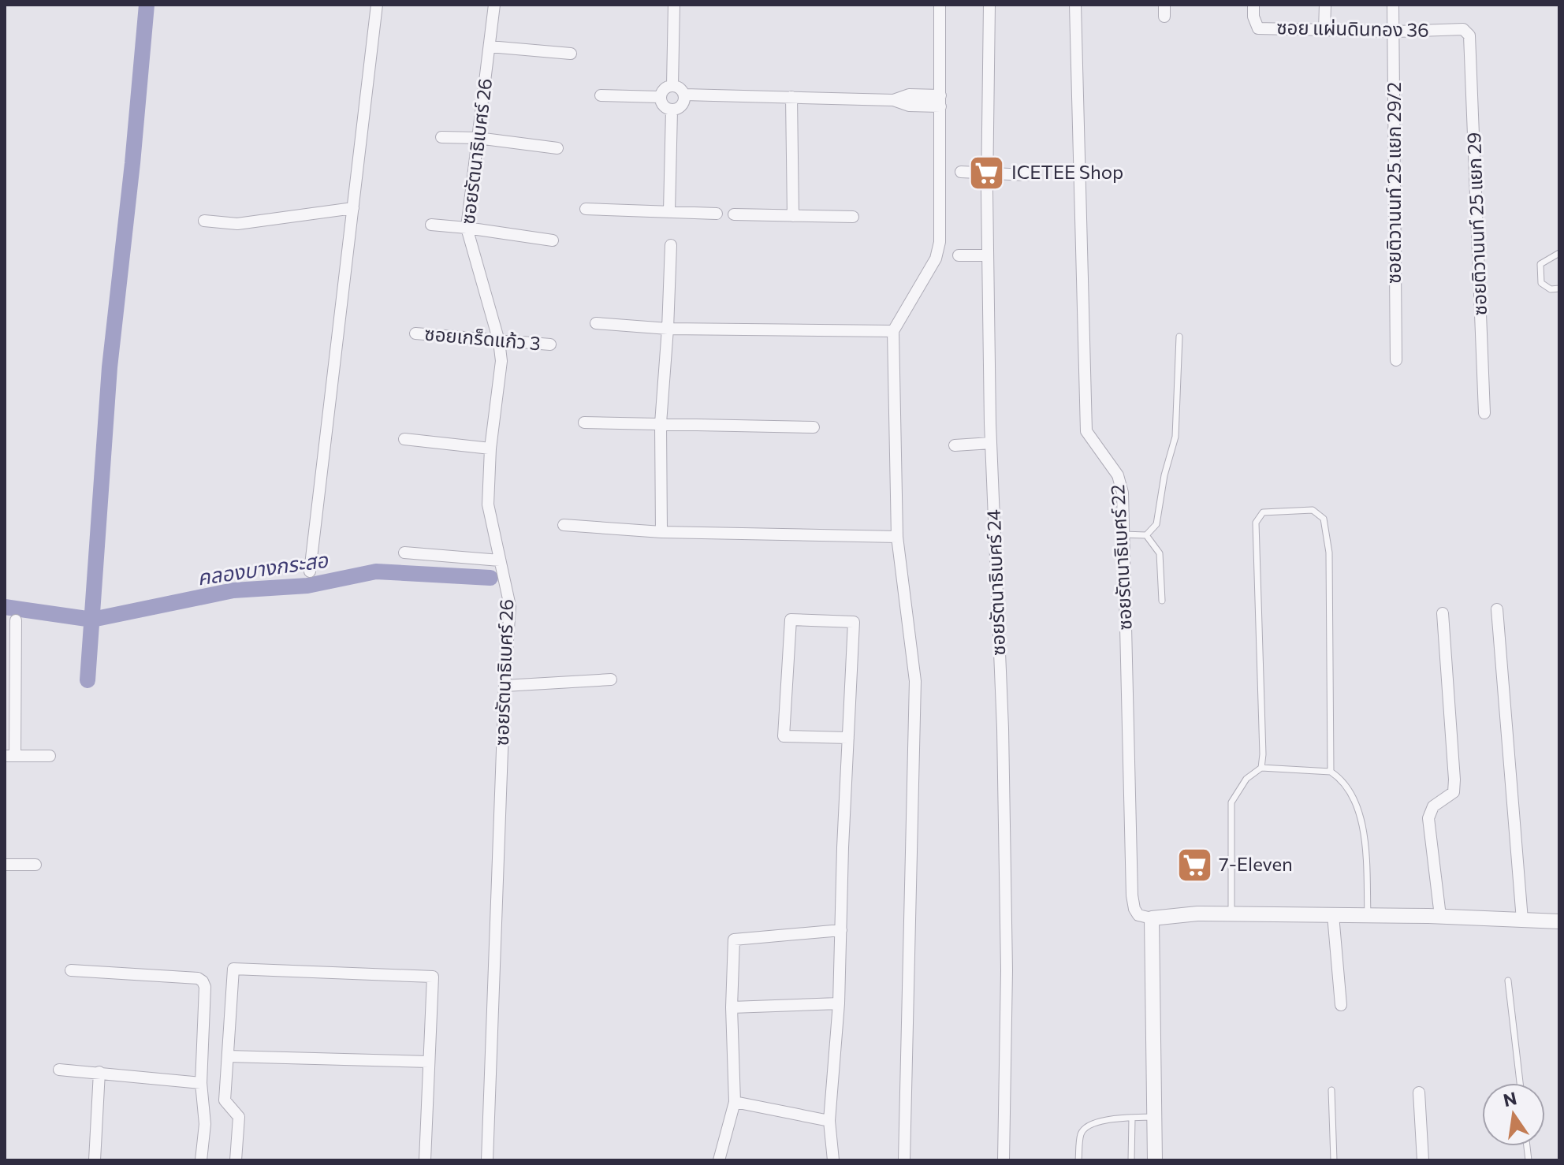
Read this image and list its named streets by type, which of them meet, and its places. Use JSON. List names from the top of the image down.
{
  "streets": {
    "street": [
      "ซอย แผ่นดินทอง 36",
      "ซอยรัตนาธิเบศร์ 26",
      "ซอยติวานนท์ 25 แยก 29/2",
      "ซอยติวานนท์ 25 แยก 29",
      "ซอยเกร็ดแก้ว 3",
      "ซอยรัตนาธิเบศร์ 22",
      "ซอยรัตนาธิเบศร์ 24"
    ]
  },
  "crossings": [
    ["ซอย แผ่นดินทอง 36", "ซอยติวานนท์ 25 แยก 29/2"],
    ["ซอย แผ่นดินทอง 36", "ซอยติวานนท์ 25 แยก 29"],
    ["ซอยรัตนาธิเบศร์ 26", "ซอยเกร็ดแก้ว 3"]
  ],
  "water": ["คลองบางกระสอ"],
  "places": {
    "supermarket": ["ICETEE Shop", "7-Eleven"]
  },
  "north": "top"
}
